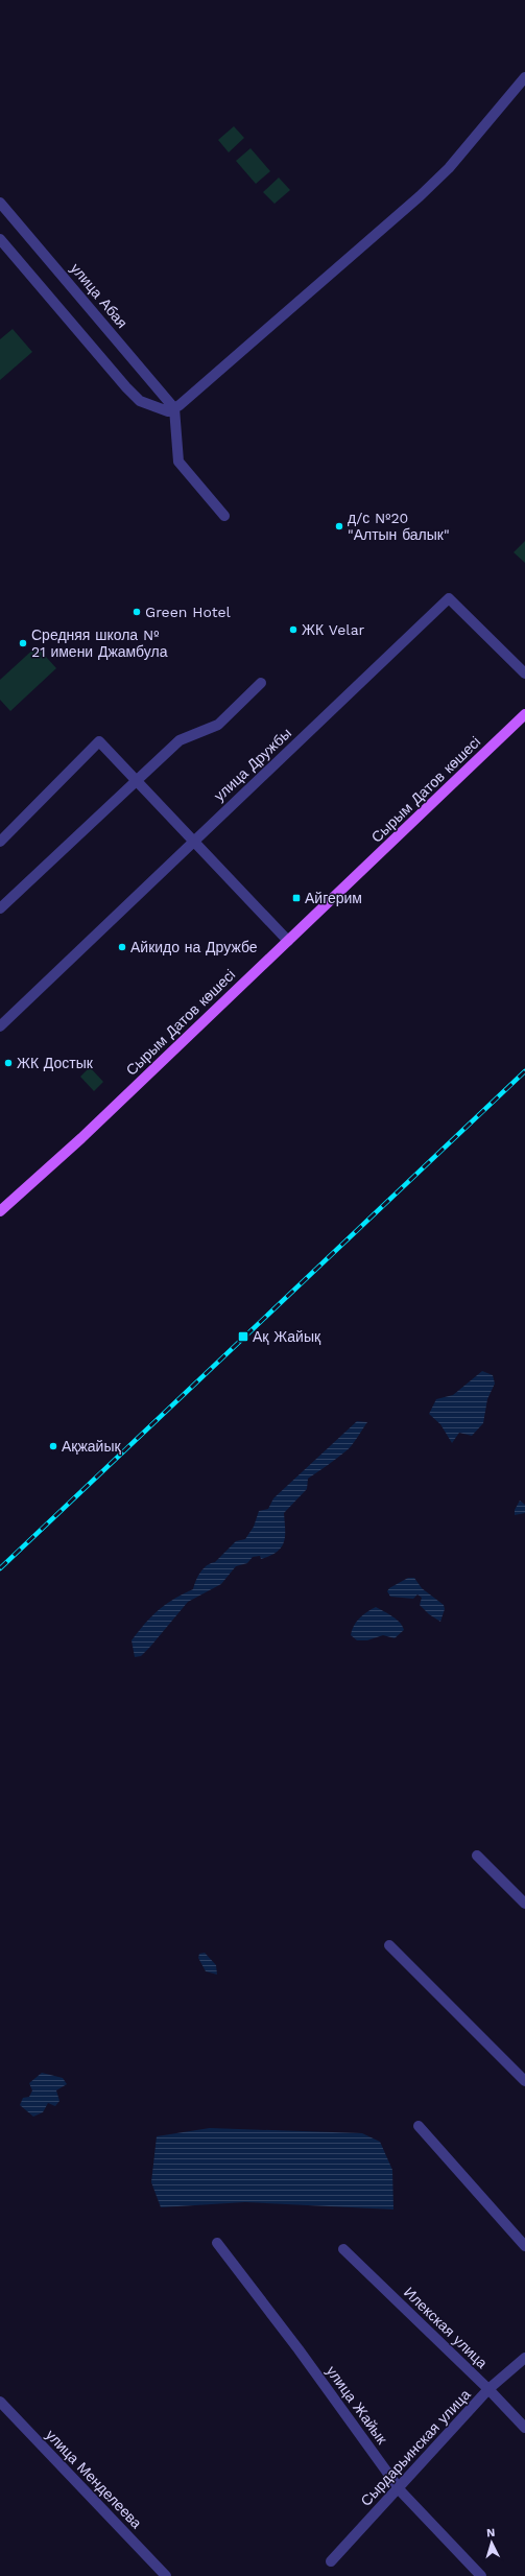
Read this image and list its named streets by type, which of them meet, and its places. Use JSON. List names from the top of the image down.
{
  "streets": {
    "main road": ["Сырым Датов көшесі"],
    "street": [
      "улица Абая",
      "улица Дружбы",
      "Илекская улица",
      "улица Жайык",
      "Сырдарьинская улица",
      "улица Менделеева"
    ]
  },
  "crossings": [
    ["Илекская улица", "Сырдарьинская улица"],
    ["улица Жайык", "Сырдарьинская улица"]
  ],
  "places": {
    "other": [
      "д/с №20 \"Алтын балык\"",
      "Green Hotel",
      "ЖК Velar",
      "Средняя школа № 21 имени Джамбула",
      "Айкидо на Дружбе",
      "ЖК Достык",
      "Ақжайық"
    ],
    "transit": ["Айгерим", "Ақ Жайық"]
  },
  "north": "top"
}
